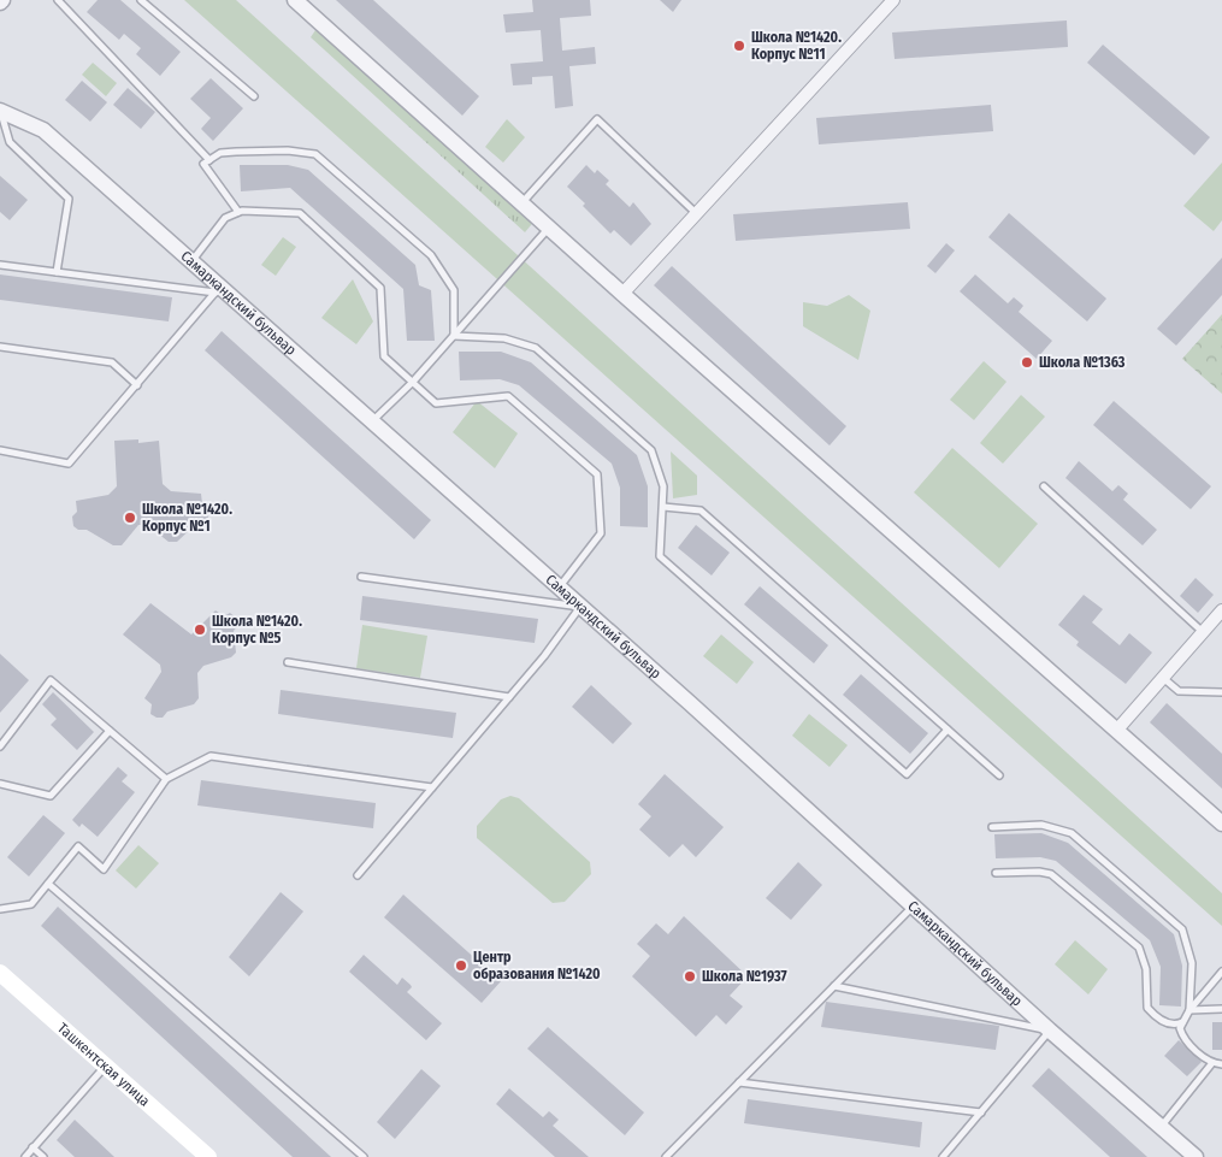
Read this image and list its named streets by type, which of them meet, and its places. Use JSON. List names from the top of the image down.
{
  "streets": {
    "main road": ["Ташкентская улица"],
    "street": ["Самаркандский бульвар"]
  },
  "places": [
    "Школа №1420. Корпус №11",
    "Школа №1363",
    "Школа №1420. Корпус №1",
    "Школа №1420. Корпус №5",
    "Центр образования №1420",
    "Школа №1937"
  ]
}
